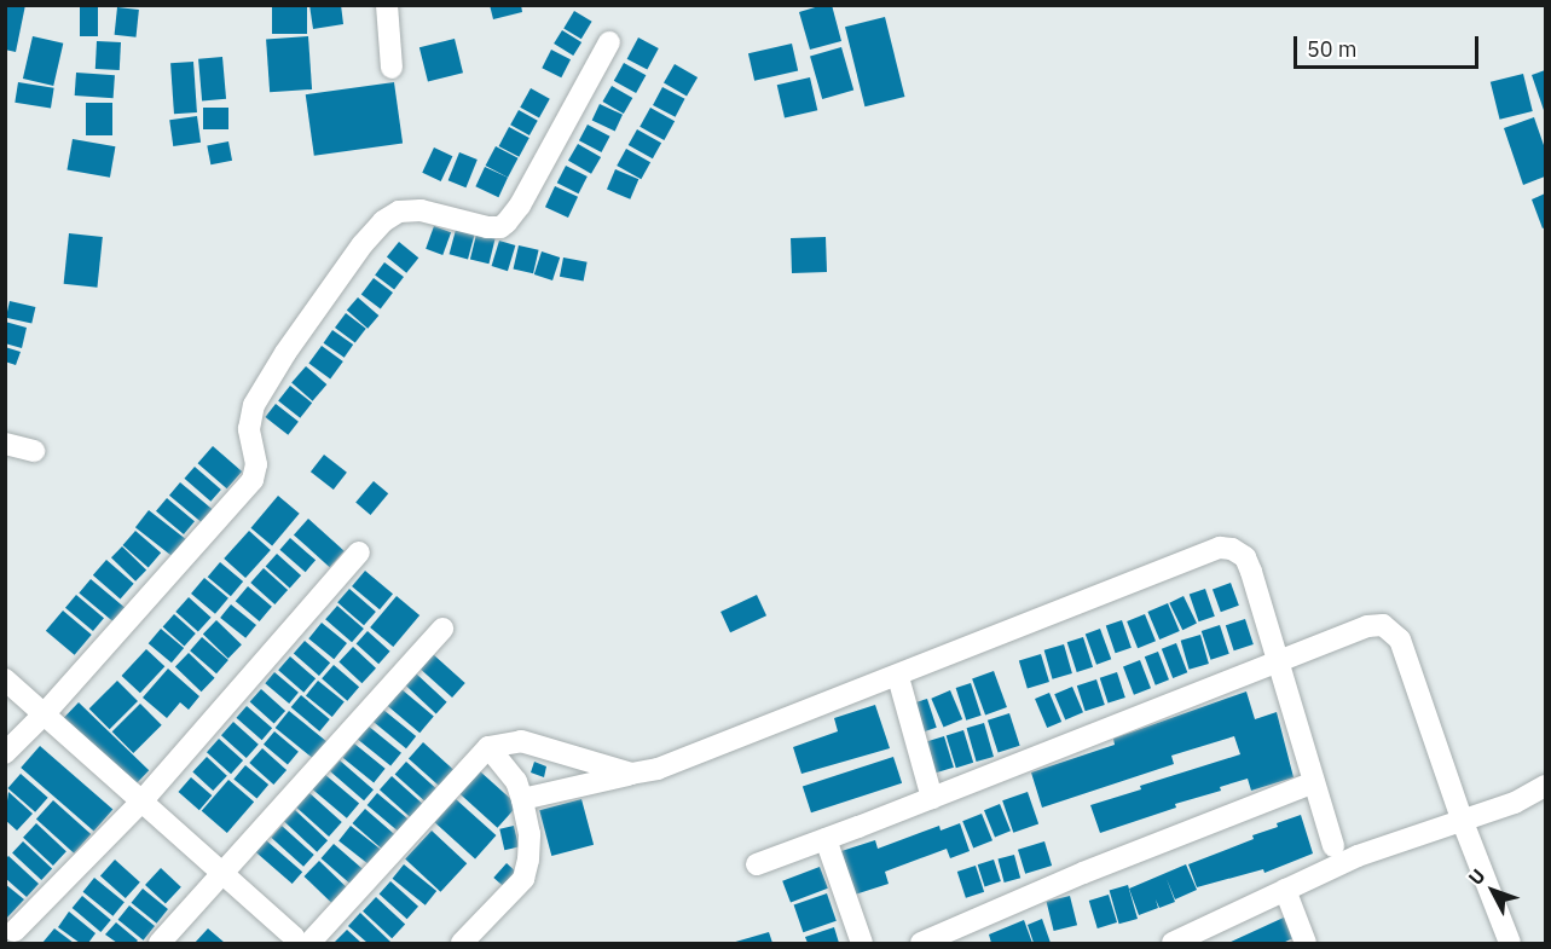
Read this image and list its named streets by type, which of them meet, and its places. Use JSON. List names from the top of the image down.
{
  "scale_bar": "50 m",
  "north": "top left"
}
